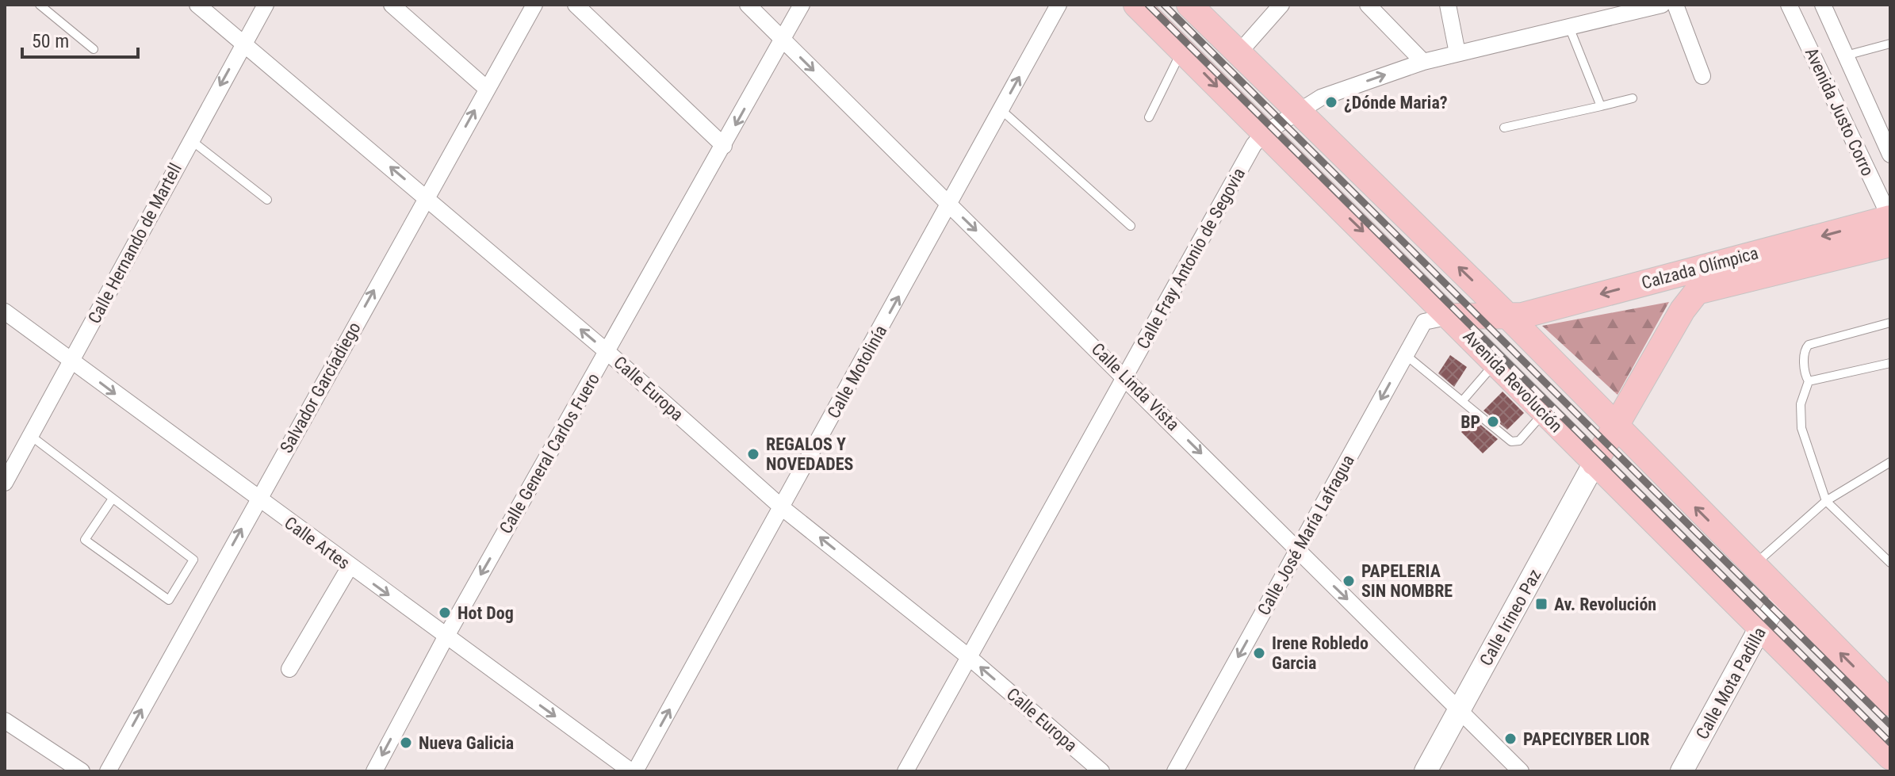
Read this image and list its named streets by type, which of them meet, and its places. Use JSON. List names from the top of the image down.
{
  "streets": {
    "main road": ["Calzada Olímpica", "Avenida Revolución"],
    "street": [
      "Avenida Justo Corro",
      "Calle Hernando de Martell",
      "Calle Fray Antonio de Segovia",
      "Calle Motolinía",
      "Calle Linda Vista",
      "Salvador Garcíadiego",
      "Calle Europa",
      "Calle General Carlos Fuero",
      "Calle José María Lafragua",
      "Calle Artes",
      "Calle Irineo Paz",
      "Calle Mota Padilla"
    ]
  },
  "crossings": [
    ["Avenida Justo Corro", "Calzada Olímpica"],
    ["Calle Hernando de Martell", "Calle Europa"],
    ["Calle Hernando de Martell", "Calle Artes"],
    ["Calle Fray Antonio de Segovia", "Avenida Revolución"],
    ["Calle Fray Antonio de Segovia", "Calle Linda Vista"],
    ["Calle Fray Antonio de Segovia", "Calle Europa"],
    ["Calzada Olímpica", "Avenida Revolución"],
    ["Calzada Olímpica", "Calle José María Lafragua"],
    ["Calzada Olímpica", "Calle Irineo Paz"],
    ["Calle Motolinía", "Calle Linda Vista"],
    ["Calle Motolinía", "Calle Europa"],
    ["Calle Motolinía", "Calle Artes"],
    ["Avenida Revolución", "Calle José María Lafragua"],
    ["Avenida Revolución", "Calle Irineo Paz"],
    ["Avenida Revolución", "Calle Mota Padilla"],
    ["Calle Linda Vista", "Calle General Carlos Fuero"],
    ["Calle Linda Vista", "Calle José María Lafragua"],
    ["Calle Linda Vista", "Calle Irineo Paz"],
    ["Salvador Garcíadiego", "Calle Europa"],
    ["Salvador Garcíadiego", "Calle Artes"],
    ["Calle Europa", "Calle General Carlos Fuero"],
    ["Calle General Carlos Fuero", "Calle Artes"]
  ],
  "one_way": [
    "Calzada Olímpica",
    "Calle Motolinía",
    "Calle Linda Vista",
    "Salvador Garcíadiego",
    "Calle Europa",
    "Calle General Carlos Fuero",
    "Calle José María Lafragua",
    "Calle Artes"
  ],
  "places": {
    "other": [
      "¿Dónde Maria?",
      "BP",
      "REGALOS Y NOVEDADES",
      "PAPELERIA SIN NOMBRE",
      "Hot Dog",
      "Irene Robledo Garcia",
      "PAPECIYBER LIOR",
      "Nueva Galicia"
    ],
    "transit": ["Av. Revolución"]
  },
  "scale_bar": "50 m"
}
